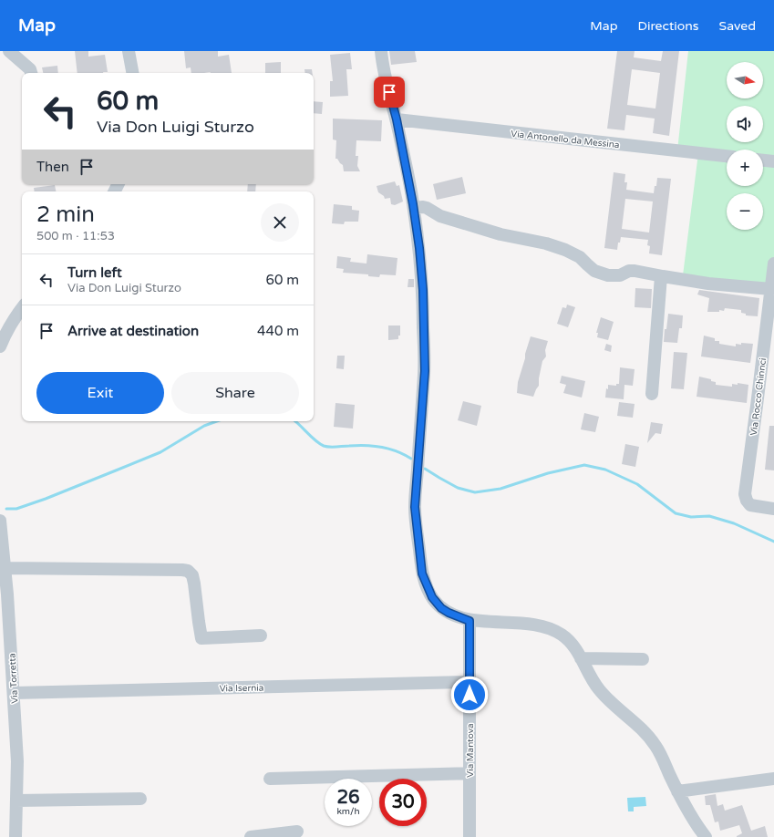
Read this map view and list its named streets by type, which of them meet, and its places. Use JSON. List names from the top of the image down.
{
  "streets": {
    "street": [
      "Via Antonello da Messina",
      "Via Rocco Chinnci",
      "Via Torretta",
      "Via Isernia",
      "Via Mantova"
    ]
  },
  "crossings": [
    ["Via Torretta", "Via Isernia"],
    ["Via Isernia", "Via Mantova"]
  ],
  "north": "right",
  "page": {
    "header": "Map",
    "nav": ["Map", "Directions", "Saved"],
    "map_buttons": ["+", "−"],
    "turn": ["60 m", "Via Don Luigi Sturzo"],
    "then": "Then",
    "heading": ["2 min", "500 m · 11:53"],
    "list": [
      {
        "name": "Turn left",
        "note": "Via Don Luigi Sturzo",
        "value": "60 m"
      },
      {
        "name": "Arrive at destination",
        "value": "440 m"
      }
    ],
    "buttons": ["Exit", "Share"],
    "speed": "26 km/h",
    "limit": "30"
  }
}
